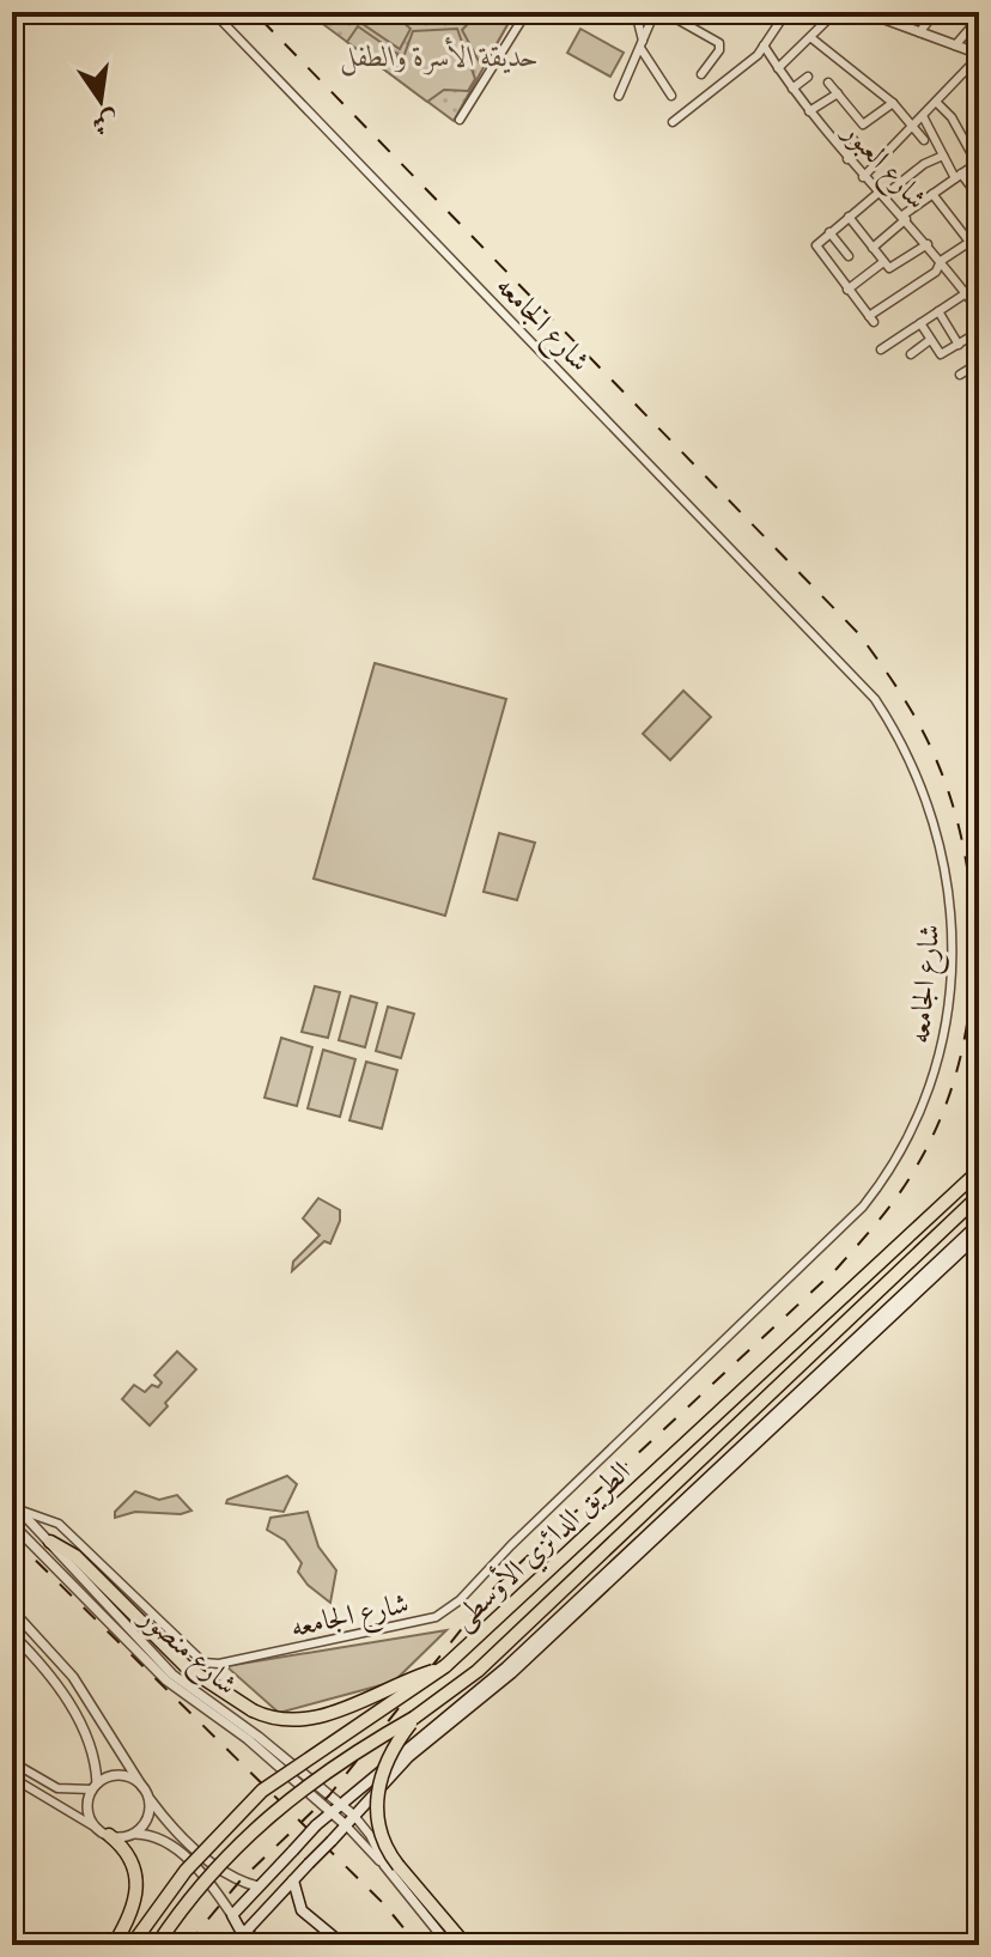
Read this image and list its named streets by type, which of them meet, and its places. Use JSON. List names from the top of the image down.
{
  "streets": {
    "highway": ["الطريق الدائري الأوسطى"],
    "street": ["شارع العبور", "شارع الجامعه", "شارع منصور"]
  },
  "crossings": [
    ["شارع الجامعه", "شارع منصور"]
  ],
  "parks": ["حديقة الأسرة والطفل"],
  "north": "bottom"
}
